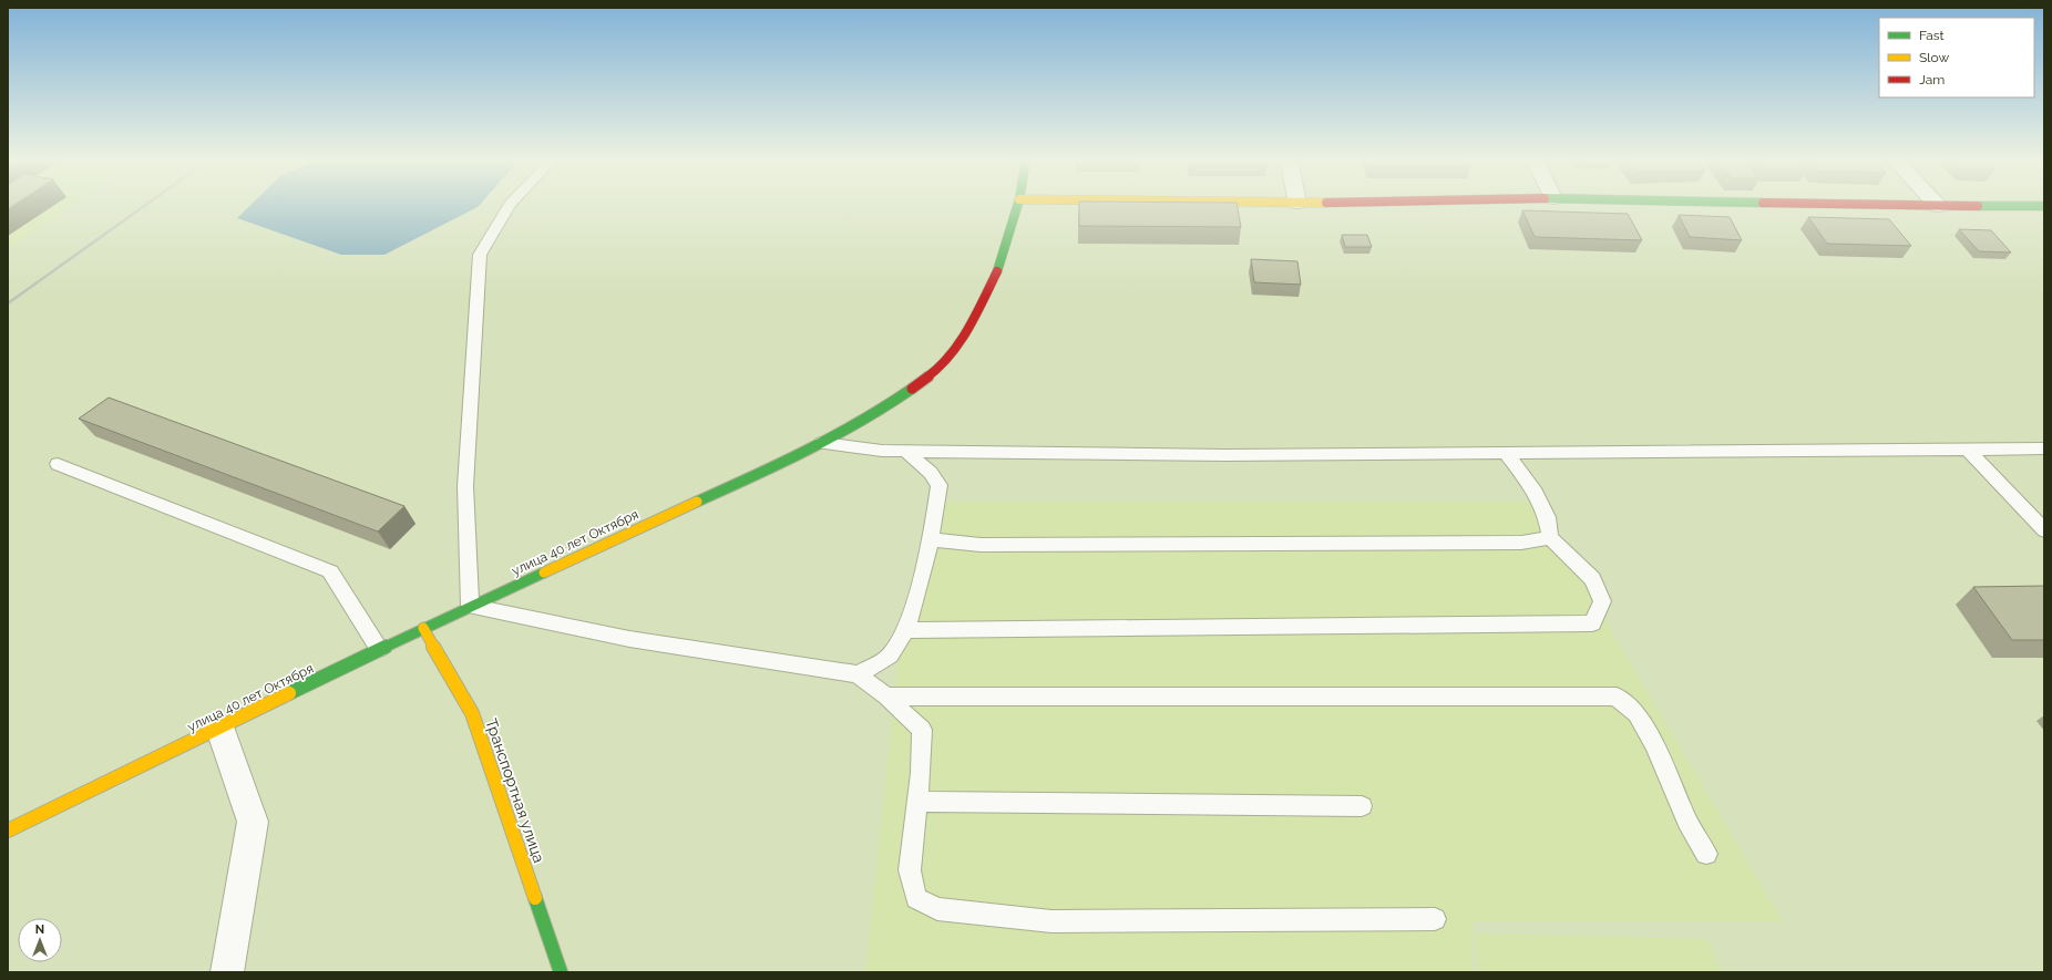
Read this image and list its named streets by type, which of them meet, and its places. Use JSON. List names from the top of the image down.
{
  "streets": {
    "street": ["улица 40 лет Октября", "Транспортная улица"]
  },
  "crossings": [
    ["улица 40 лет Октября", "Транспортная улица"]
  ],
  "legend": ["Fast", "Slow", "Jam"],
  "north": "top"
}
